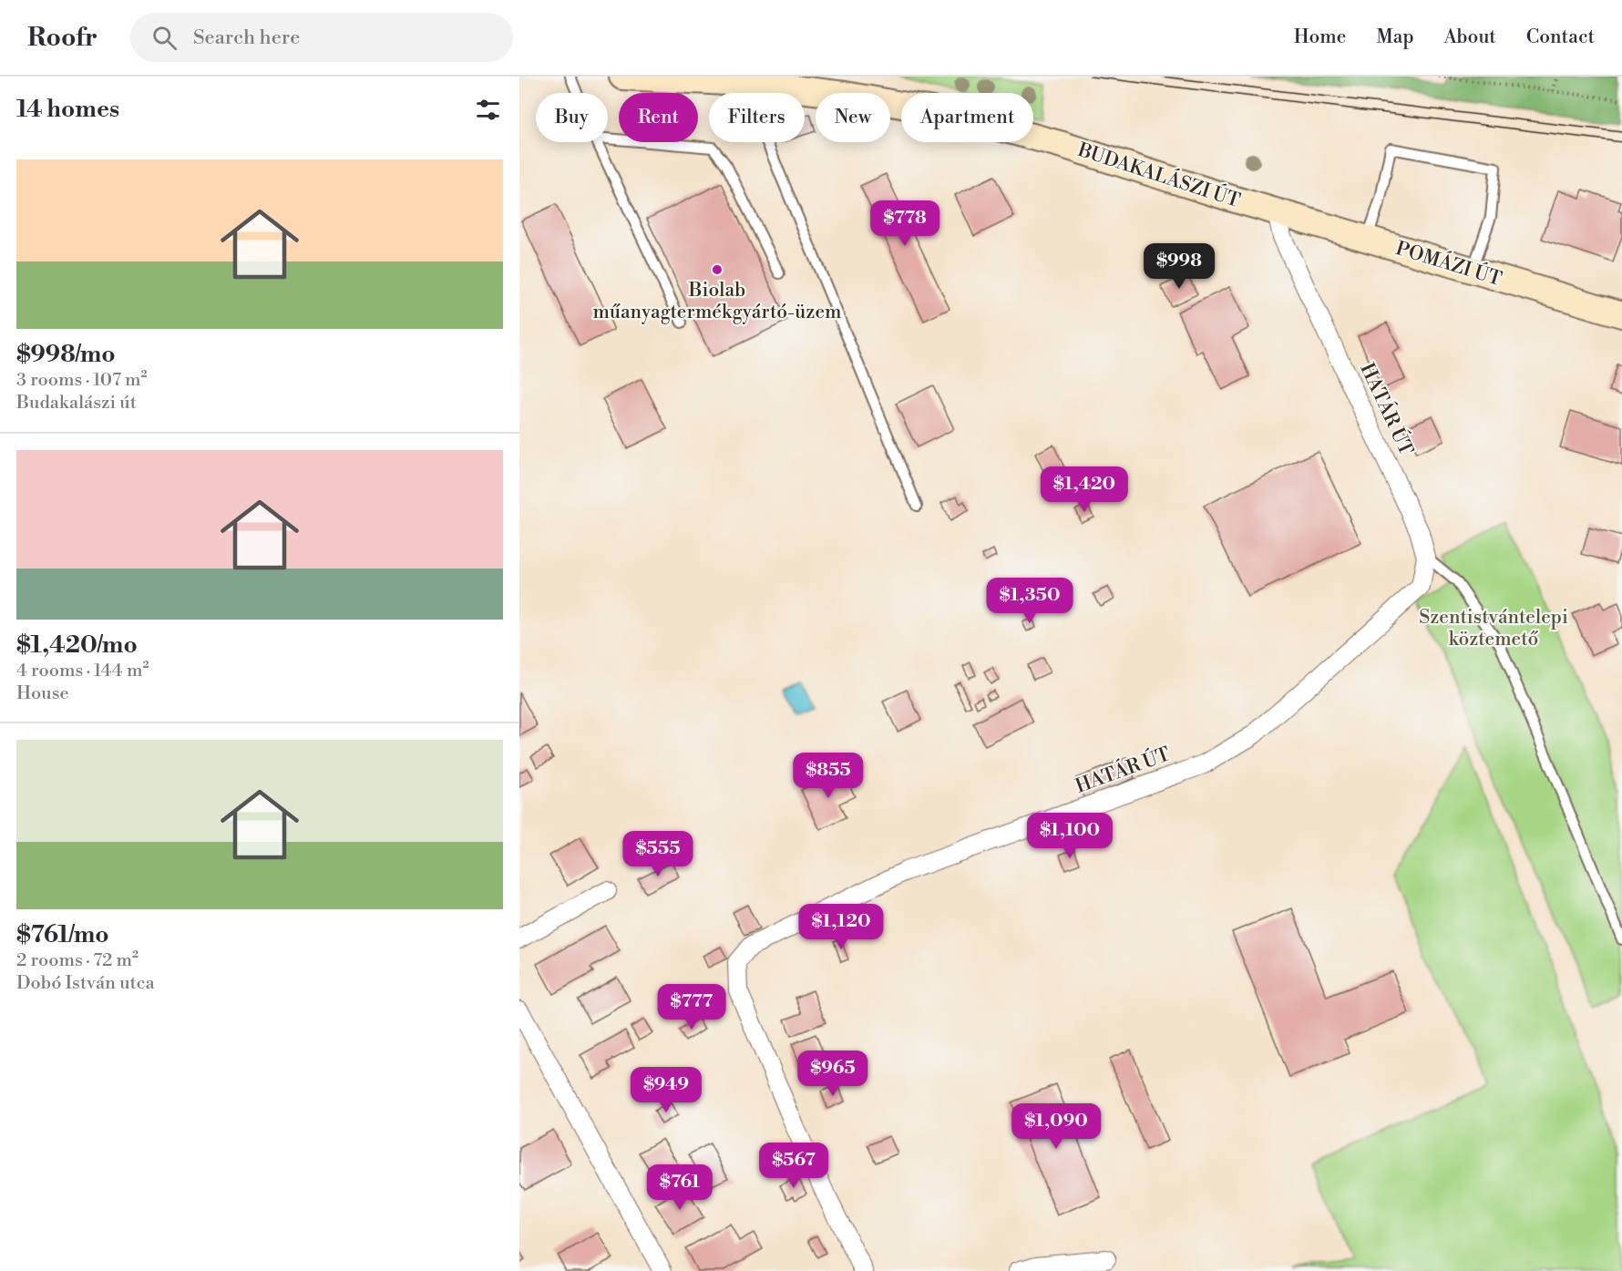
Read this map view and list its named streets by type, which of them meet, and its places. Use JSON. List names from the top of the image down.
{
  "streets": {
    "main road": ["BUDAKALÁSZI ÚT", "POMÁZI ÚT"],
    "street": ["HATÁR ÚT"]
  },
  "crossings": [
    ["BUDAKALÁSZI ÚT", "POMÁZI ÚT"],
    ["BUDAKALÁSZI ÚT", "HATÁR ÚT"],
    ["POMÁZI ÚT", "HATÁR ÚT"]
  ],
  "parks": ["Szentistvántelepi köztemető"],
  "places": ["Biolab műanyagtermékgyártó-üzem"],
  "page": {
    "header": "Roofr",
    "search": "Search here",
    "nav": [
      "Home",
      "Map",
      "About",
      "Contact"
    ],
    "heading": "14 homes",
    "chip": [
      "Buy",
      "Rent",
      "Filters",
      "New",
      "Apartment"
    ],
    "list": [
      {
        "name": "$998/mo",
        "note": "3 rooms · 107 m² · Budakalászi út"
      },
      {
        "name": "$1,420/mo",
        "note": "4 rooms · 144 m² · House"
      },
      {
        "name": "$761/mo",
        "note": "2 rooms · 72 m² · Dobó István utca"
      }
    ],
    "price": [
      "$778",
      "$998",
      "$1,420",
      "$1,350",
      "$855",
      "$1,100",
      "$555",
      "$1,120",
      "$777",
      "$965",
      "$949",
      "$1,090",
      "$567",
      "$761"
    ]
  }
}
